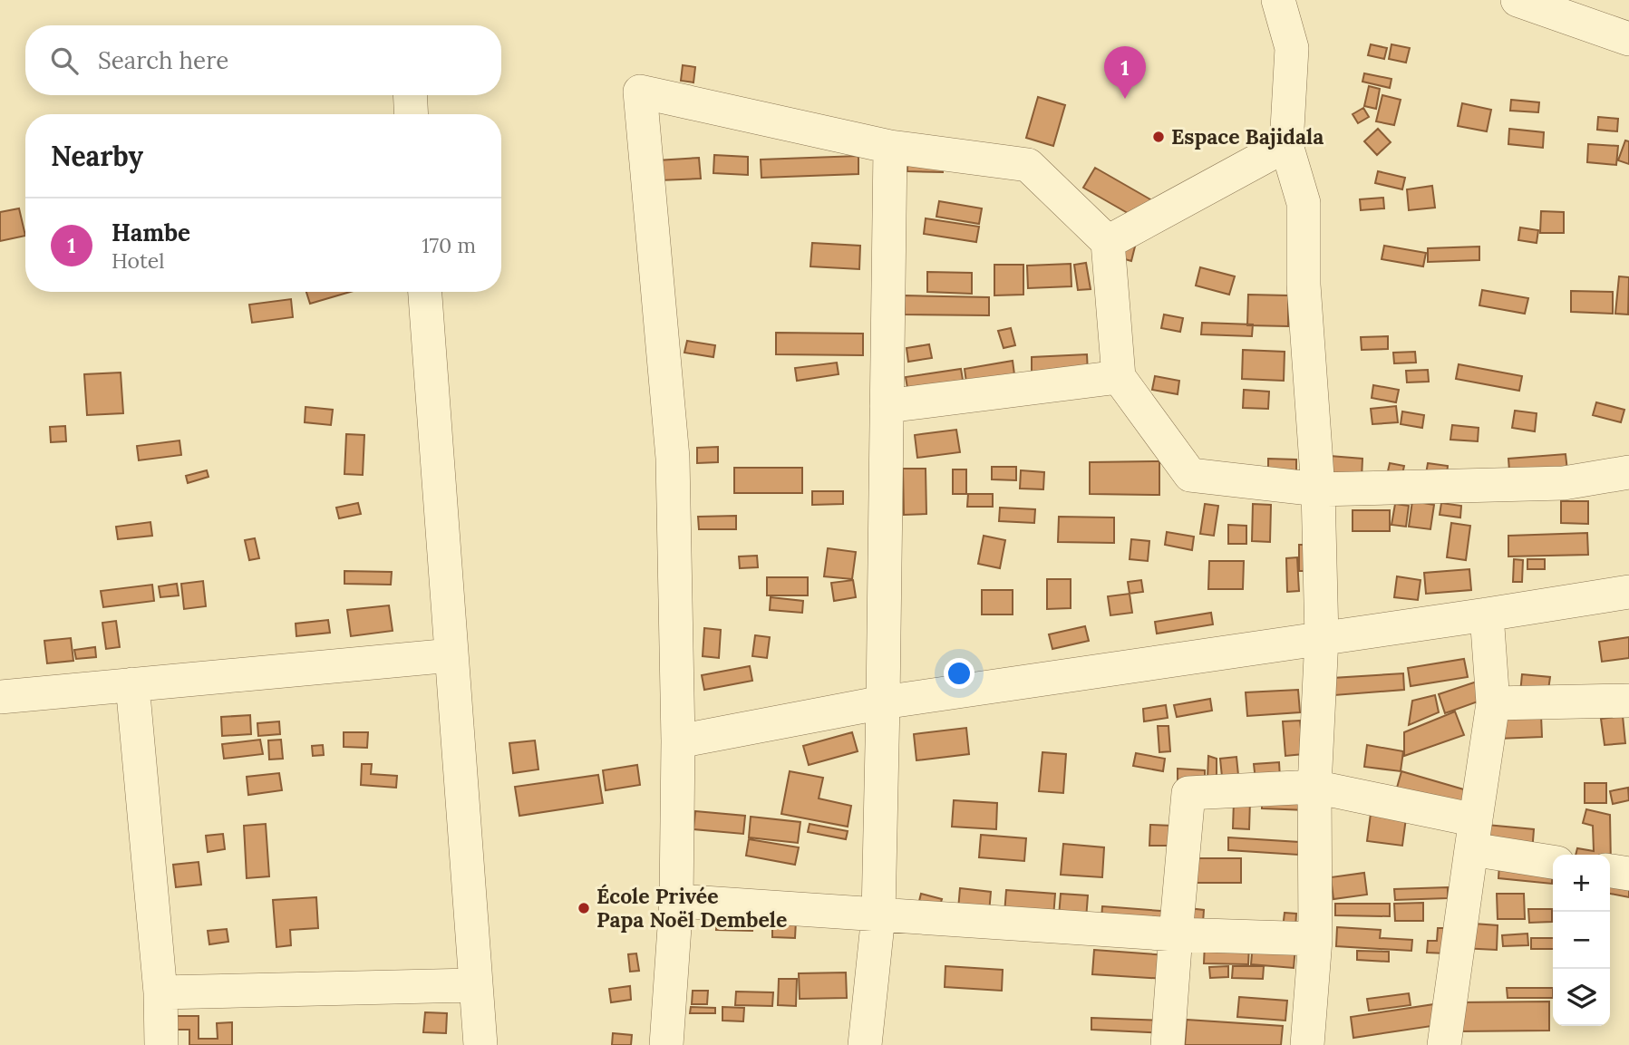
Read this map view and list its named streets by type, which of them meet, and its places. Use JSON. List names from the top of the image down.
{
  "places": ["Espace Bajidala", "École Privée Papa Noël Dembele"],
  "page": {
    "search": "Search here",
    "pins": "1",
    "heading": "Nearby",
    "list": [
      {
        "mark": "1",
        "name": "Hambe",
        "note": "Hotel",
        "value": "170 m"
      }
    ],
    "map_buttons": ["+", "−"]
  }
}
